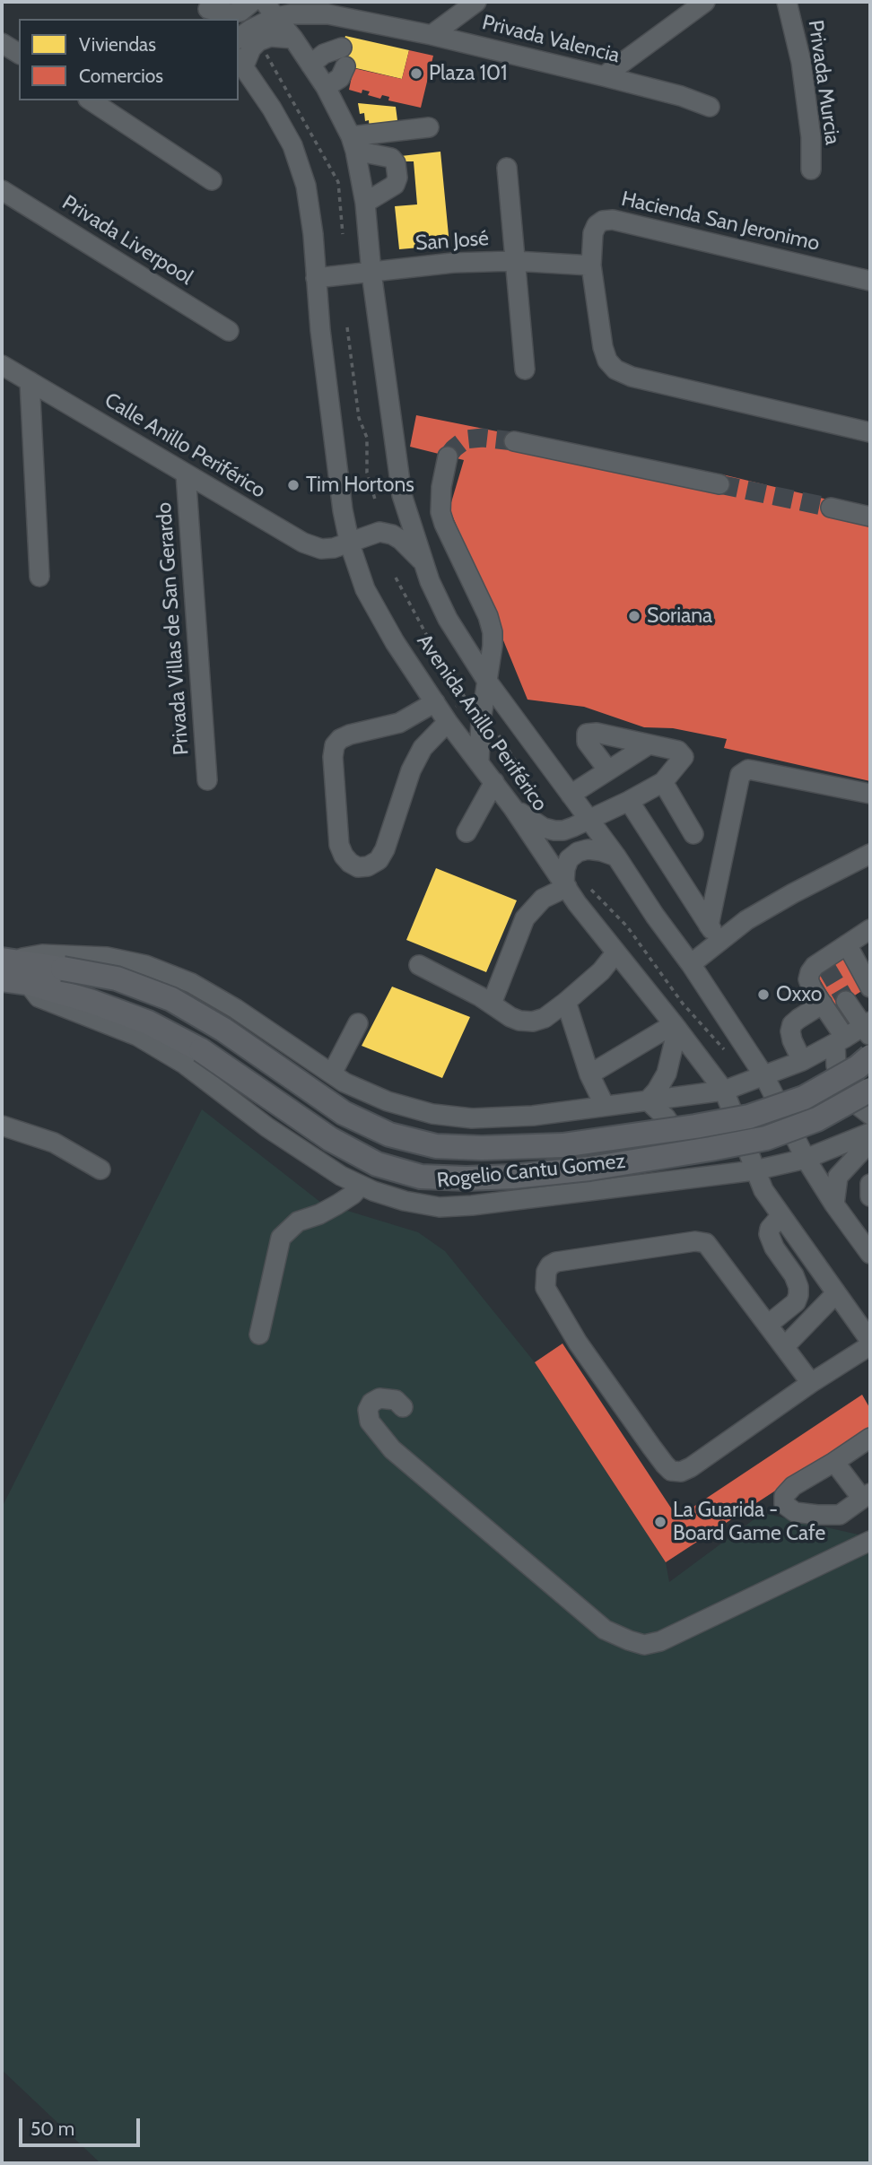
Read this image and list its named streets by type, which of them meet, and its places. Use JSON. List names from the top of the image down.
{
  "streets": {
    "street": [
      "Privada Valencia",
      "Privada Murcia",
      "Hacienda San Jeronimo",
      "Privada Liverpool",
      "San José",
      "Calle Anillo Periférico",
      "Privada Villas de San Gerardo",
      "Avenida Anillo Periférico",
      "Rogelio Cantu Gomez"
    ]
  },
  "crossings": [
    ["Privada Valencia", "Avenida Anillo Periférico"],
    ["Hacienda San Jeronimo", "San José"],
    ["San José", "Avenida Anillo Periférico"],
    ["Calle Anillo Periférico", "Privada Villas de San Gerardo"],
    ["Calle Anillo Periférico", "Avenida Anillo Periférico"],
    ["Avenida Anillo Periférico", "Rogelio Cantu Gomez"]
  ],
  "places": [
    "Plaza 101",
    "Tim Hortons",
    "Soriana",
    "Oxxo",
    "La Guarida - Board Game Cafe"
  ],
  "legend": ["Viviendas", "Comercios"],
  "scale_bar": "50 m"
}
